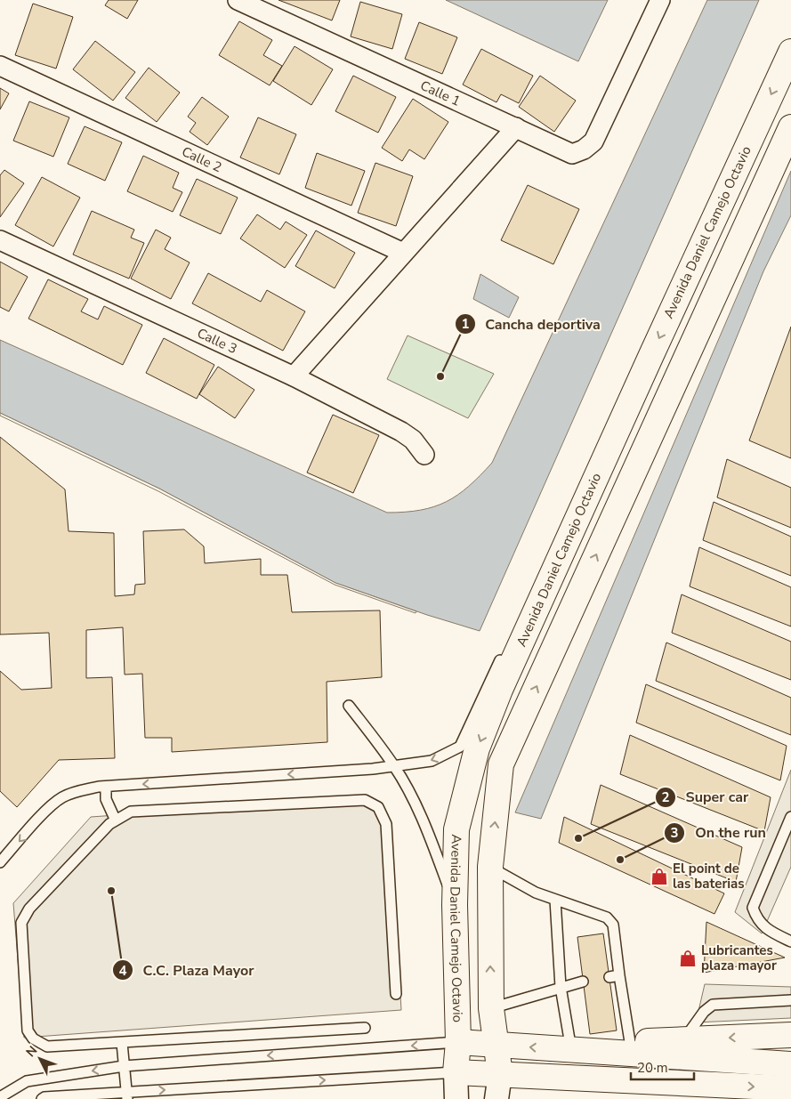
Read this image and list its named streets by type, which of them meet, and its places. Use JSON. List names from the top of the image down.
{
  "streets": {
    "main road": ["Avenida Daniel Camejo Octavio"],
    "street": ["Calle 1", "Calle 2", "Calle 3"]
  },
  "places": {
    "other": [
      "Cancha deportiva",
      "Super car",
      "On the run",
      "C.C. Plaza Mayor"
    ],
    "shop": ["El point de las baterias", "Lubricantes plaza mayor"]
  },
  "scale_bar": "20 m",
  "north": "top left"
}
